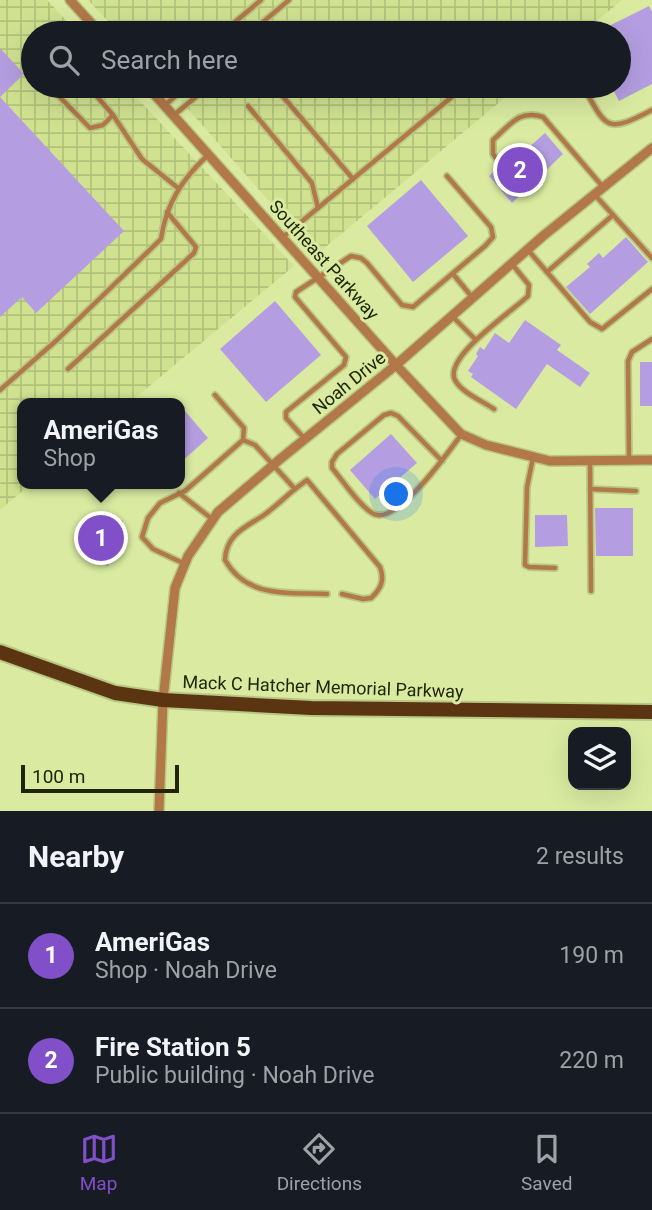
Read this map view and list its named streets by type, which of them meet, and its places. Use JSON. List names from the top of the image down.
{
  "streets": {
    "main road": ["Mack C Hatcher Memorial Parkway"],
    "street": ["Southeast Parkway", "Noah Drive"]
  },
  "crossings": [
    ["Southeast Parkway", "Noah Drive"],
    ["Noah Drive", "Mack C Hatcher Memorial Parkway"]
  ],
  "scale_bar": "100 m",
  "page": {
    "search": "Search here",
    "pins": ["2", "1"],
    "popup": ["AmeriGas", "Shop"],
    "scale": "100 m",
    "heading": ["Nearby", "2 results"],
    "list": [
      {
        "mark": "1",
        "name": "AmeriGas",
        "note": "Shop · Noah Drive",
        "value": "190 m"
      },
      {
        "mark": "2",
        "name": "Fire Station 5",
        "note": "Public building · Noah Drive",
        "value": "220 m"
      }
    ],
    "nav": ["Map", "Directions", "Saved"]
  }
}
